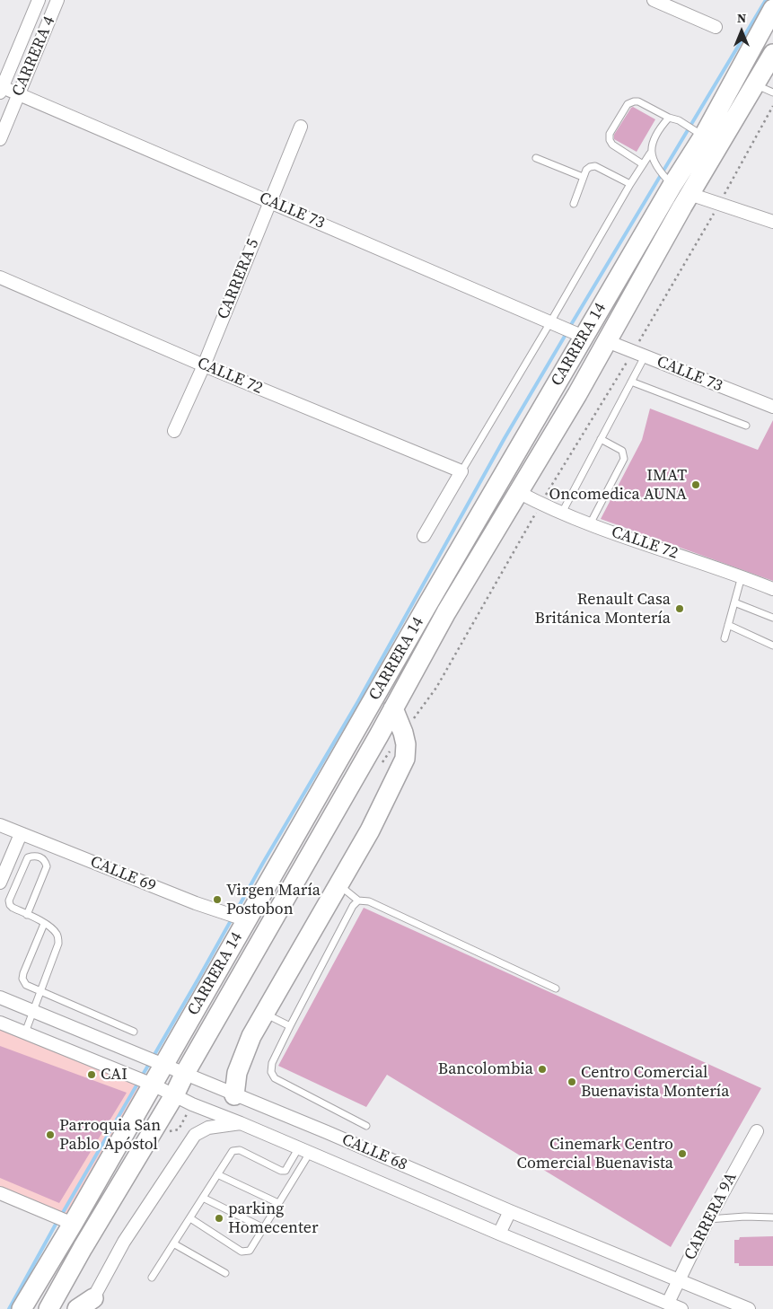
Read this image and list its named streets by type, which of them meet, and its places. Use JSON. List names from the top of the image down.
{
  "streets": {
    "main road": ["CARRERA 14"],
    "street": [
      "CARRERA 4",
      "CALLE 73",
      "CARRERA 5",
      "CALLE 72",
      "CALLE 69",
      "CALLE 68",
      "CARRERA 9A"
    ]
  },
  "crossings": [
    ["CARRERA 4", "CALLE 73"],
    ["CALLE 73", "CARRERA 5"],
    ["CALLE 73", "CARRERA 14"],
    ["CARRERA 5", "CALLE 72"],
    ["CARRERA 14", "CALLE 72"],
    ["CARRERA 14", "CALLE 69"],
    ["CARRERA 14", "CALLE 68"],
    ["CALLE 68", "CARRERA 9A"]
  ],
  "places": [
    "IMAT Oncomedica AUNA",
    "Renault Casa Británica Montería",
    "Virgen María Postobon",
    "Bancolombia",
    "CAI",
    "Centro Comercial Buenavista Montería",
    "Parroquia San Pablo Apóstol",
    "Cinemark Centro Comercial Buenavista",
    "parking Homecenter"
  ],
  "north": "top"
}
